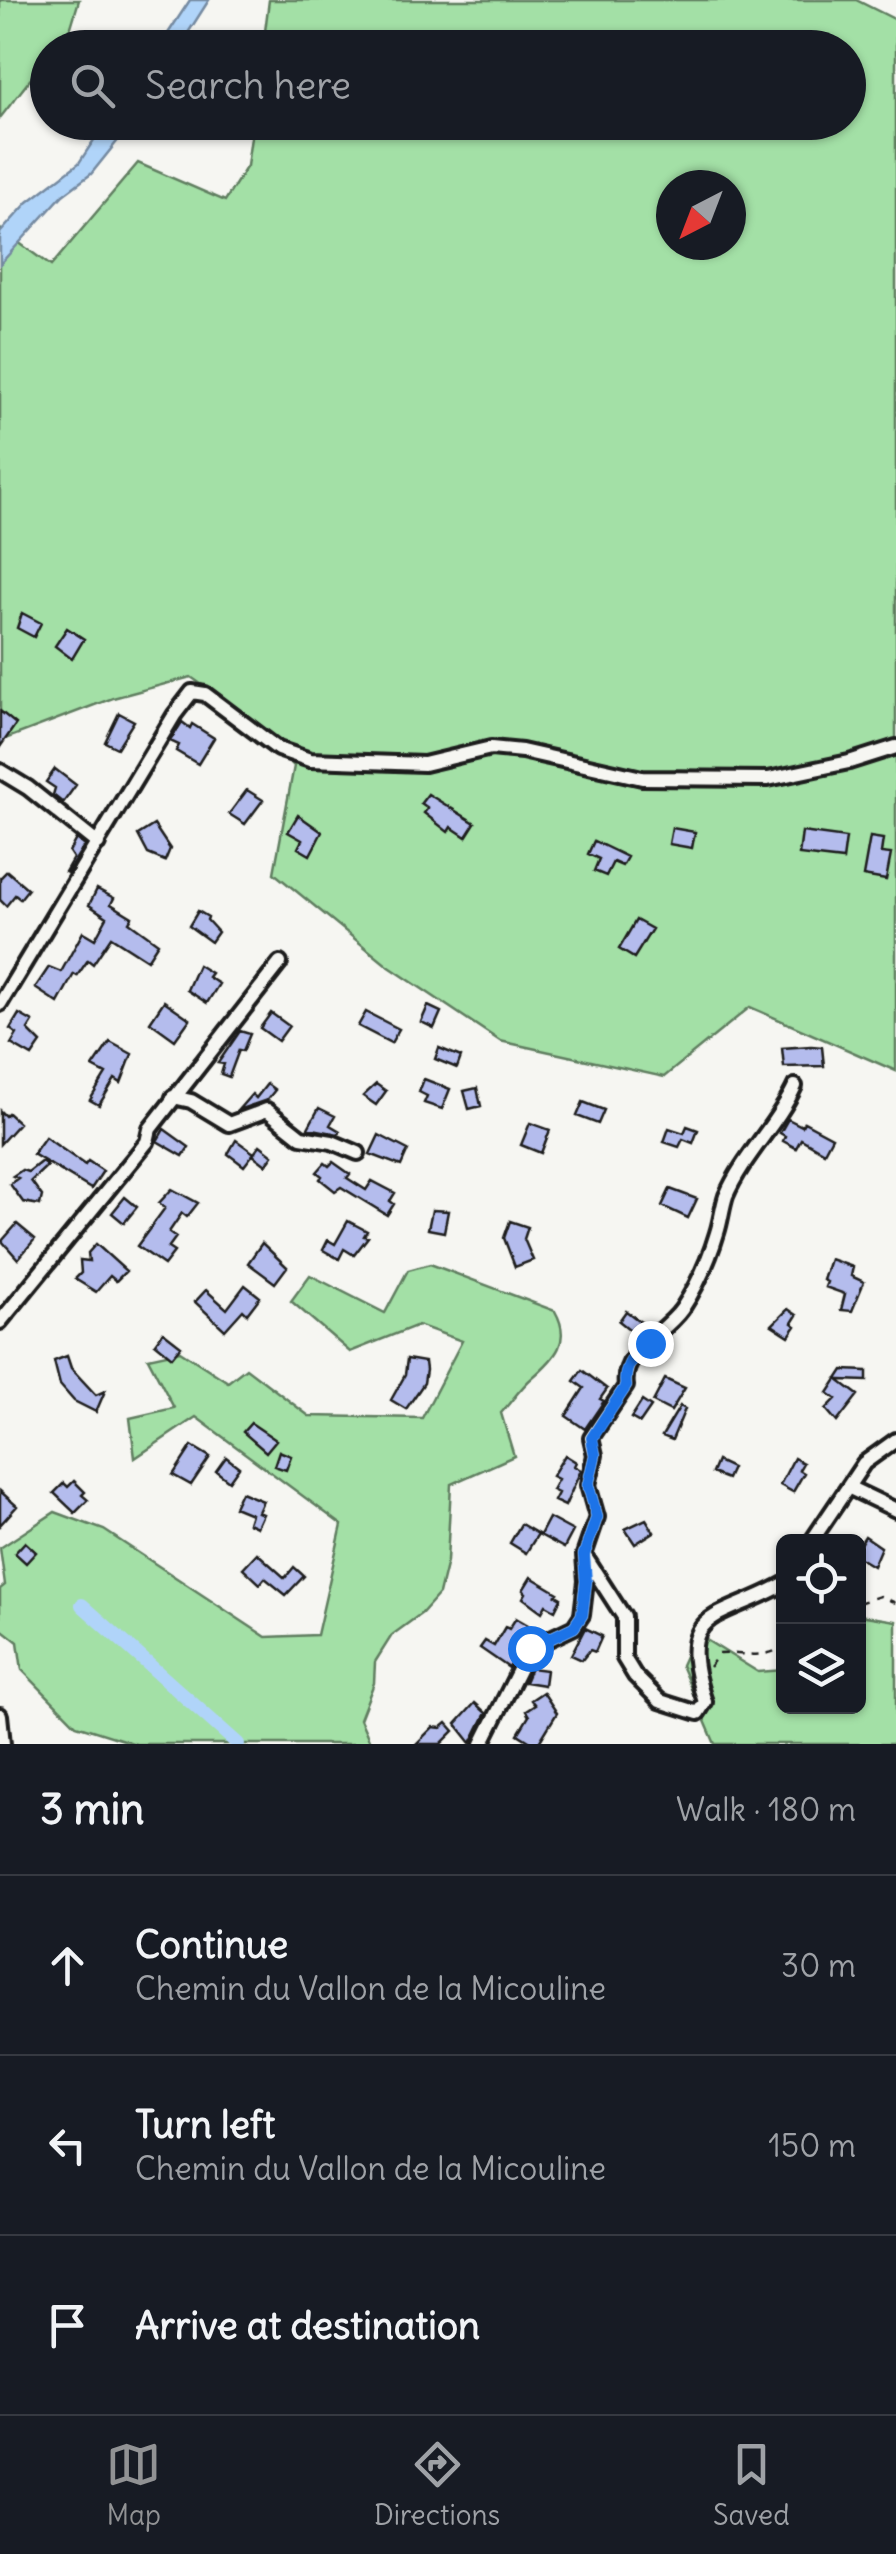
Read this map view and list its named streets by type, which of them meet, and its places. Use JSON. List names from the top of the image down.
{
  "north": "bottom left",
  "page": {
    "search": "Search here",
    "heading": ["3 min", "Walk · 180 m"],
    "list": [
      ["Continue", "Chemin du Vallon de la Micouline", "30 m"],
      ["Turn left", "Chemin du Vallon de la Micouline", "150 m"],
      "Arrive at destination"
    ],
    "nav": ["Map", "Directions", "Saved"]
  }
}
